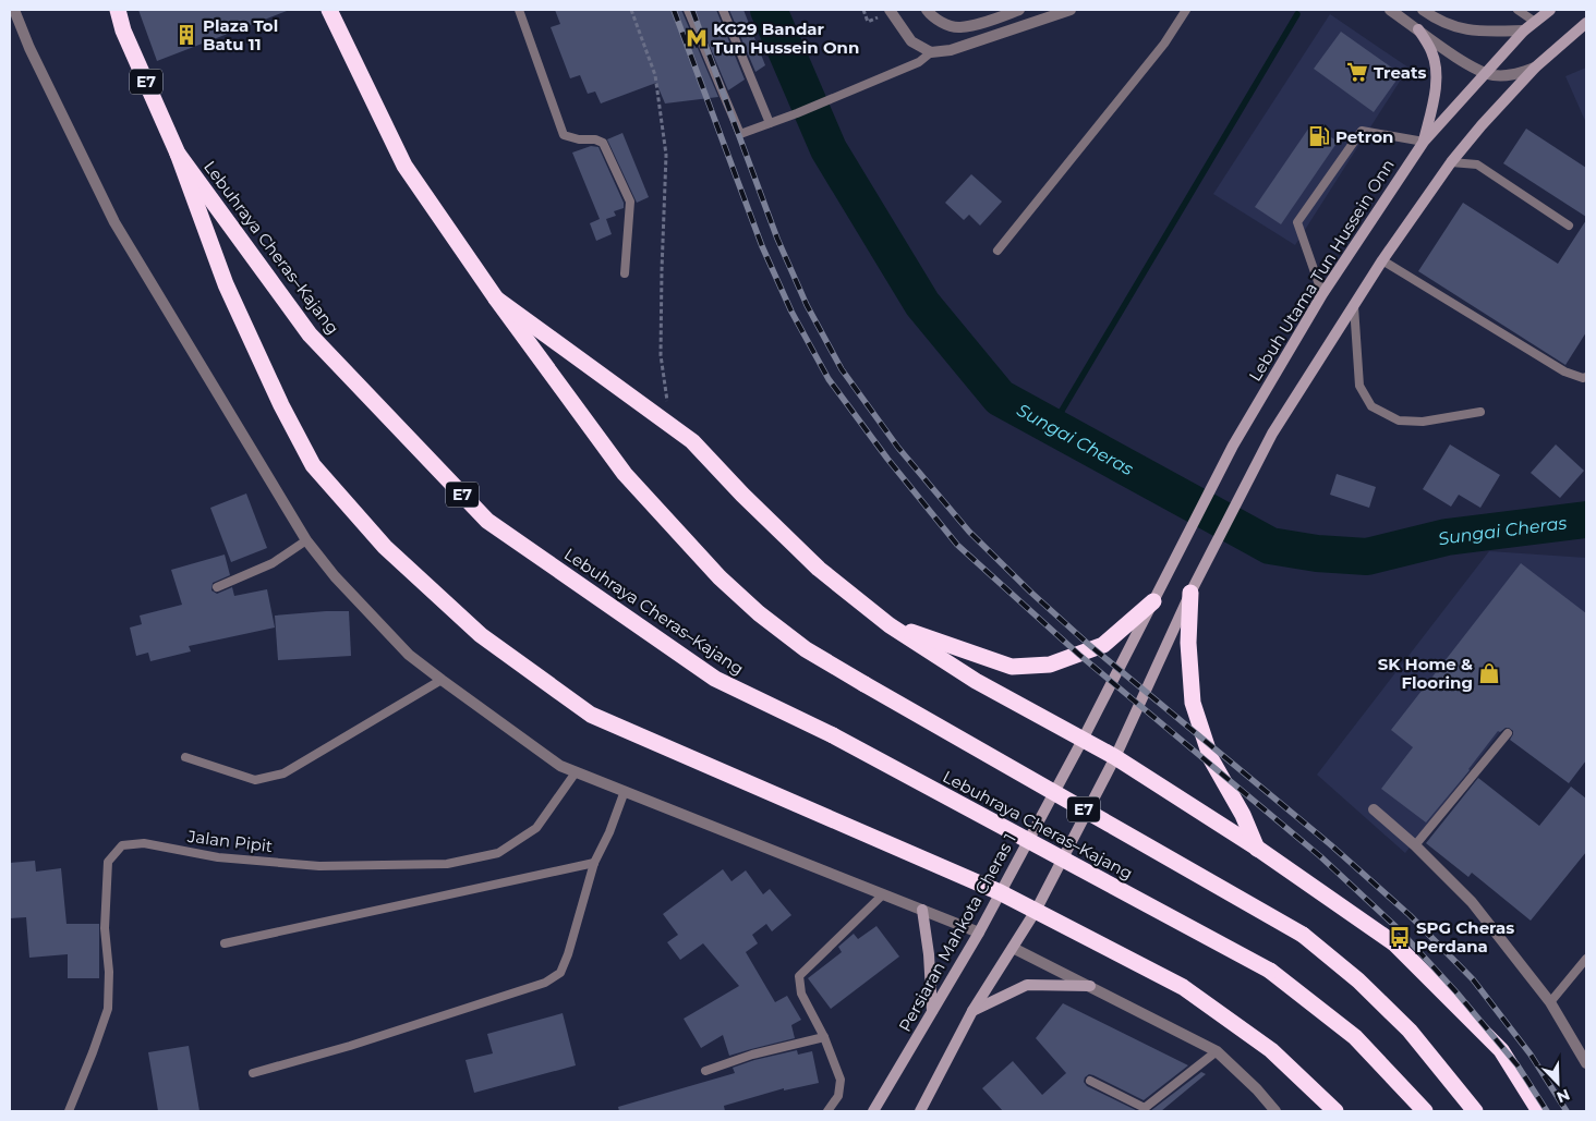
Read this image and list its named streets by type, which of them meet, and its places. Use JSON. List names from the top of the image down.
{
  "streets": {
    "highway": ["E7", "Lebuhraya Cheras–Kajang"],
    "main road": ["Lebuh Utama Tun Hussein Onn", "Persiaran Mahkota Cheras 1"],
    "lane": ["Jalan Pipit"]
  },
  "crossings": [
    ["Lebuh Utama Tun Hussein Onn", "Persiaran Mahkota Cheras 1"]
  ],
  "water": ["Sungai Cheras"],
  "places": {
    "building": ["Plaza Tol Batu 11"],
    "metro station": ["KG29 Bandar Tun Hussein Onn"],
    "supermarket": ["Treats"],
    "fuel station": ["Petron"],
    "shop": ["SK Home & Flooring"],
    "bus stop": ["SPG Cheras Perdana"]
  },
  "north": "bottom right"
}
